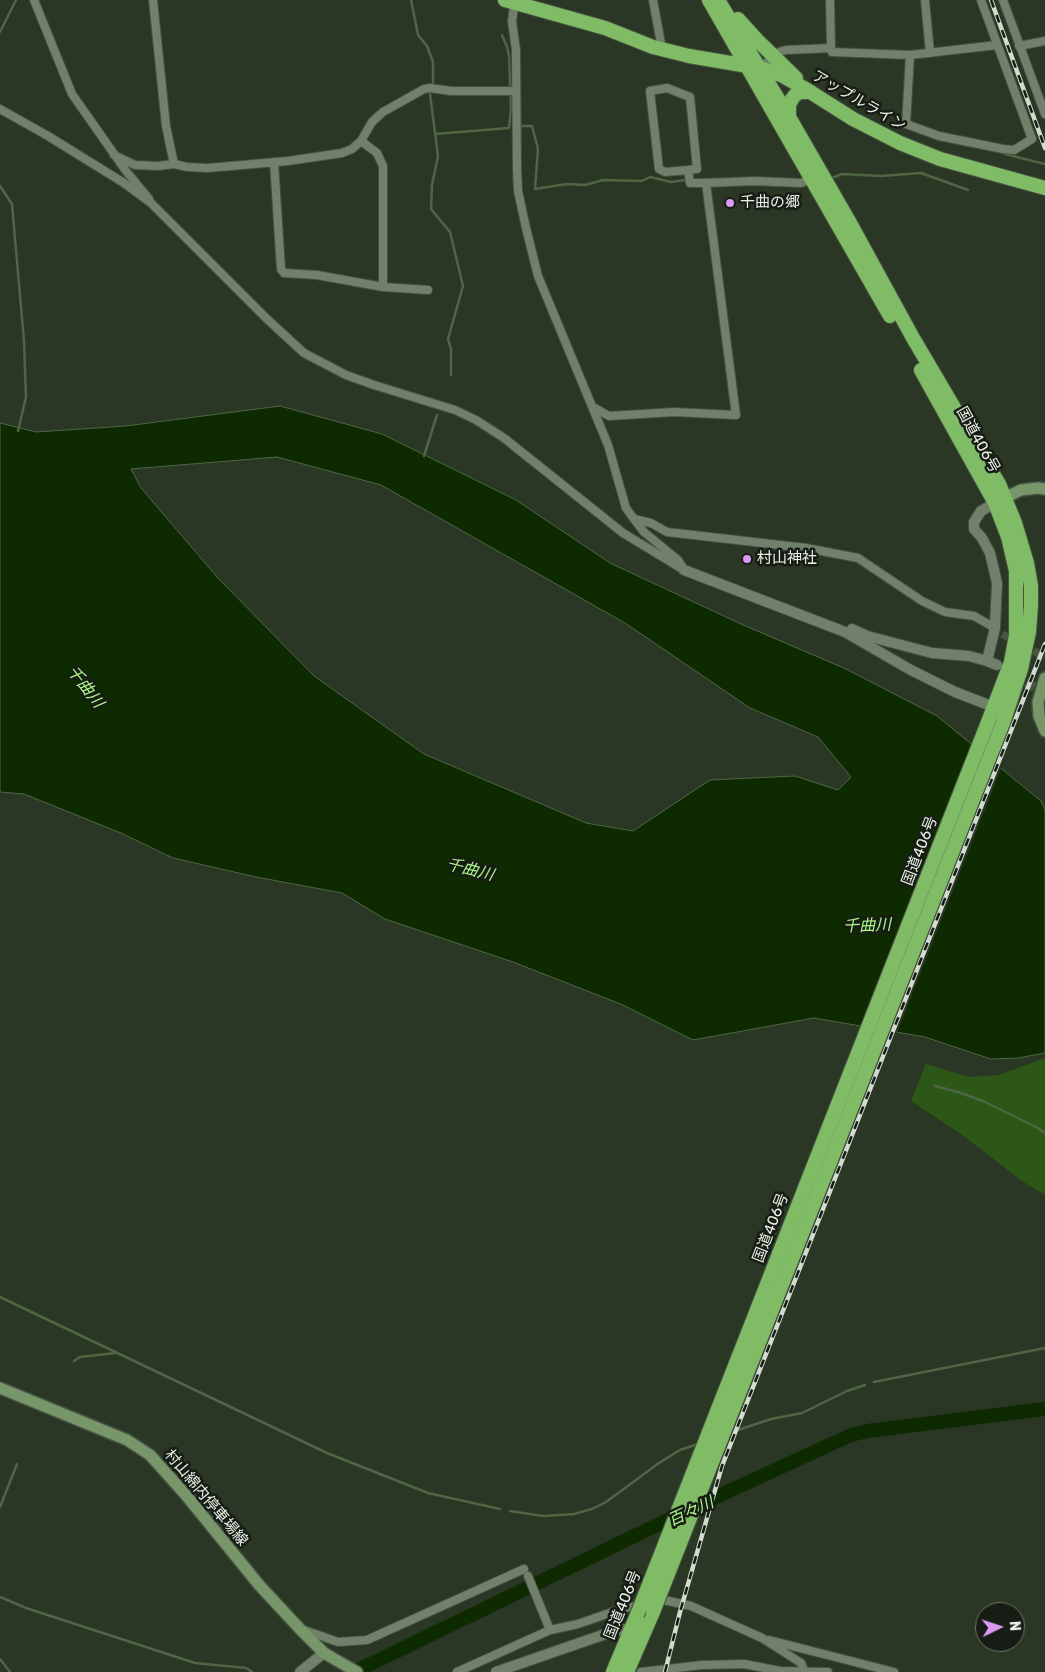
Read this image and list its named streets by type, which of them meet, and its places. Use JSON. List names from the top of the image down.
{
  "streets": {
    "highway": ["アップルライン", "国道406号"],
    "main road": ["村山綿内停車場線"]
  },
  "crossings": [
    ["アップルライン", "国道406号"]
  ],
  "water": ["千曲川", "百々川"],
  "places": ["千曲の郷", "村山神社"],
  "north": "right"
}
